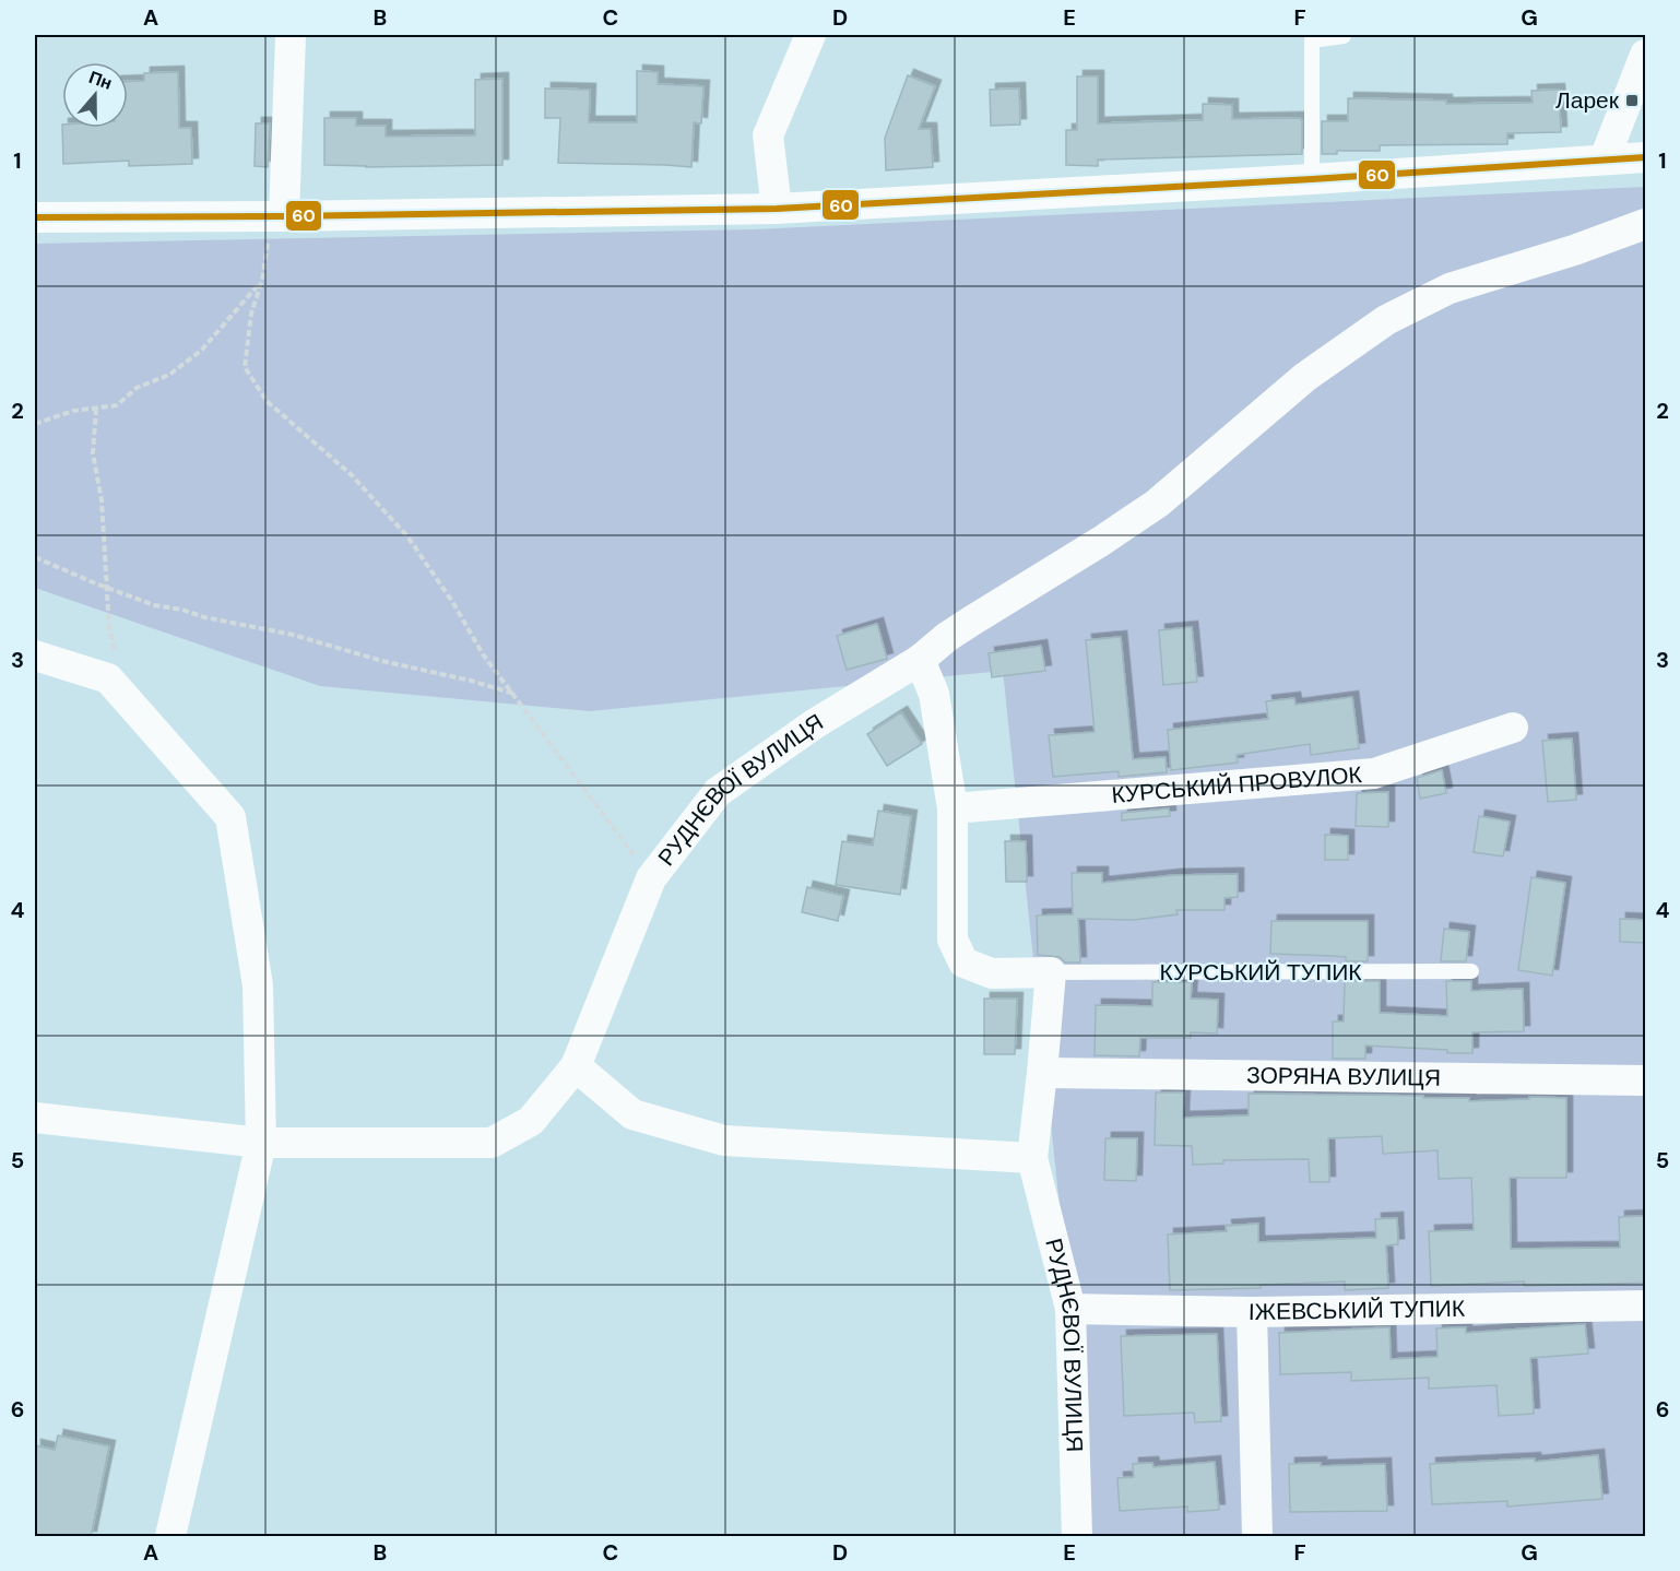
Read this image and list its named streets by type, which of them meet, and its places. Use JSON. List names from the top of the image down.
{
  "streets": {
    "street": [
      "КУРСЬКИЙ ПРОВУЛОК",
      "РУДНЄВОЇ ВУЛИЦЯ",
      "ЗОРЯНА ВУЛИЦЯ",
      "ІЖЕВСЬКИЙ ТУПИК"
    ],
    "lane": ["КУРСЬКИЙ ТУПИК"]
  },
  "crossings": [
    ["РУДНЄВОЇ ВУЛИЦЯ", "КУРСЬКИЙ ТУПИК"],
    ["РУДНЄВОЇ ВУЛИЦЯ", "ЗОРЯНА ВУЛИЦЯ"],
    ["РУДНЄВОЇ ВУЛИЦЯ", "ІЖЕВСЬКИЙ ТУПИК"]
  ],
  "places": {
    "transit": ["Ларек"]
  },
  "lines": ["transit line 60"],
  "north": "top",
  "grid": {
    "columns": [
      "A",
      "B",
      "C",
      "D",
      "E",
      "F",
      "G"
    ],
    "rows": [
      "1",
      "2",
      "3",
      "4",
      "5",
      "6"
    ]
  }
}
